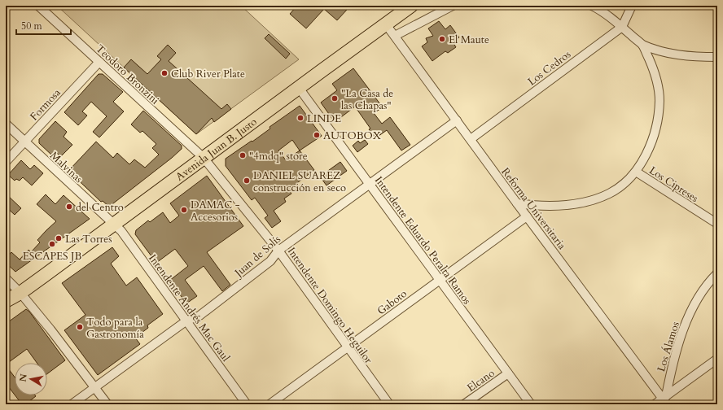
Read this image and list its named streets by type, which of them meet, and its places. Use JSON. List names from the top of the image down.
{
  "streets": {
    "main road": ["Avenida Juan B. Justo"],
    "street": [
      "Los Cedros",
      "Teodoro Bronzini",
      "Formosa",
      "Malvinas",
      "Los Cipreses",
      "Reforma Universitaria",
      "Intendente Eduardo Peralta Ramos",
      "Juan de Solís",
      "Gaboto",
      "Intendente Domingo Heguilor",
      "Intendente Andrés Mac Gaul",
      "Los Álamos",
      "Elcano"
    ]
  },
  "crossings": [
    ["Los Cedros", "Reforma Universitaria"],
    ["Teodoro Bronzini", "Formosa"],
    ["Teodoro Bronzini", "Avenida Juan B. Justo"],
    ["Teodoro Bronzini", "Intendente Domingo Heguilor"],
    ["Formosa", "Malvinas"],
    ["Avenida Juan B. Justo", "Malvinas"],
    ["Avenida Juan B. Justo", "Reforma Universitaria"],
    ["Avenida Juan B. Justo", "Intendente Eduardo Peralta Ramos"],
    ["Avenida Juan B. Justo", "Intendente Domingo Heguilor"],
    ["Avenida Juan B. Justo", "Intendente Andrés Mac Gaul"],
    ["Malvinas", "Intendente Andrés Mac Gaul"],
    ["Reforma Universitaria", "Juan de Solís"],
    ["Reforma Universitaria", "Gaboto"],
    ["Reforma Universitaria", "Los Álamos"],
    ["Intendente Eduardo Peralta Ramos", "Juan de Solís"],
    ["Intendente Eduardo Peralta Ramos", "Gaboto"],
    ["Intendente Eduardo Peralta Ramos", "Elcano"],
    ["Juan de Solís", "Intendente Domingo Heguilor"],
    ["Juan de Solís", "Intendente Andrés Mac Gaul"],
    ["Gaboto", "Intendente Domingo Heguilor"]
  ],
  "places": [
    "El Maute",
    "Club River Plate",
    "\"La Casa de las Chapas\"",
    "LINDE",
    "AUTOBOX",
    "\"4mdq\" store",
    "DANIEL SUAREZ construcción en seco",
    "del Centro",
    "DAMAC - Accesorios",
    "Las Torres",
    "ESCAPES JB",
    "Todo para la Gastronomía"
  ],
  "scale_bar": "50 m",
  "north": "left"
}
